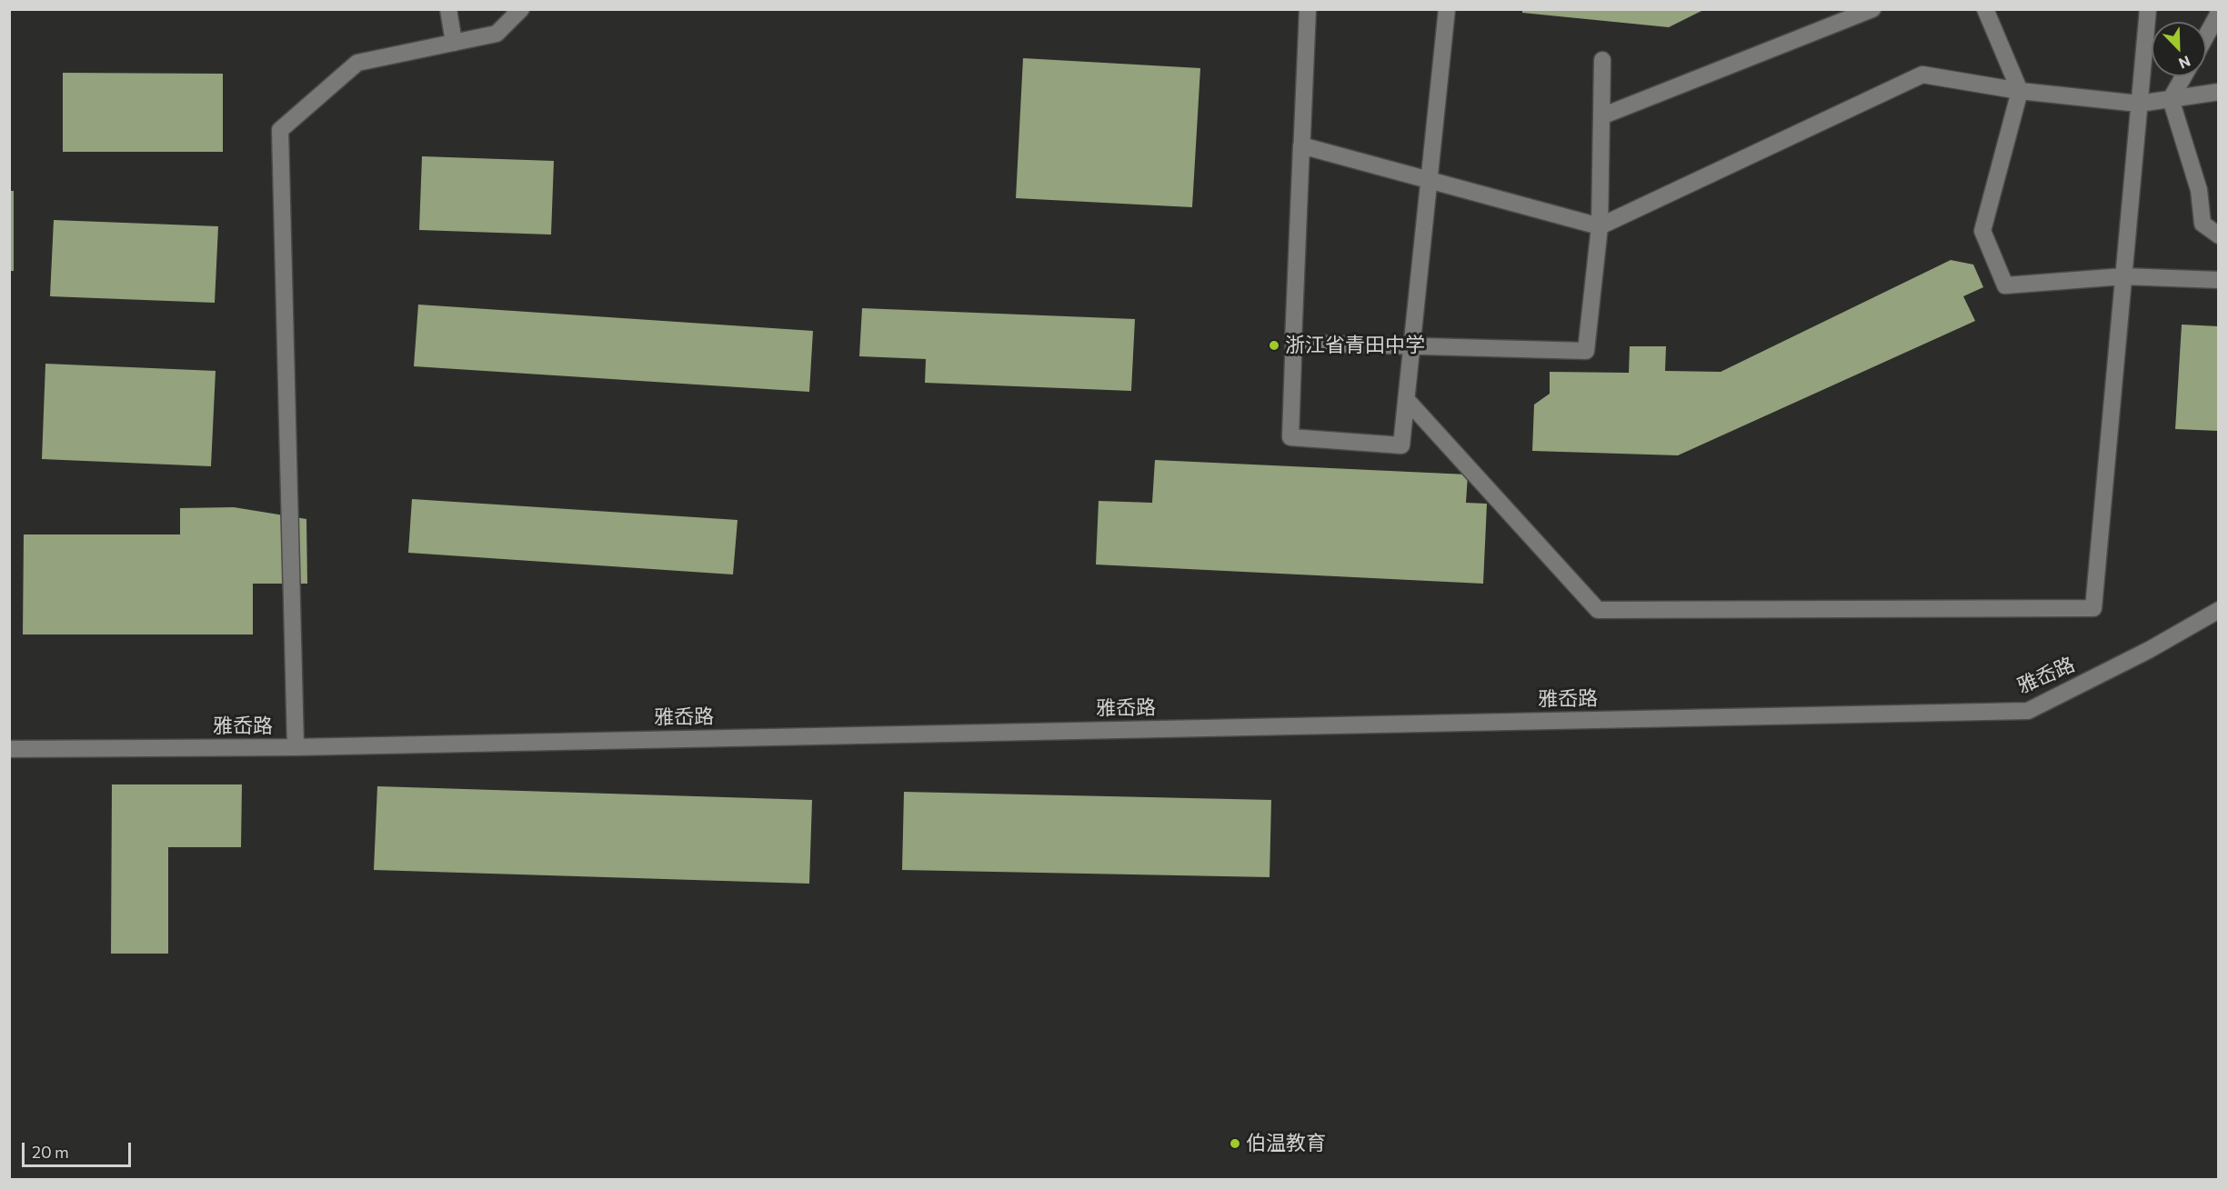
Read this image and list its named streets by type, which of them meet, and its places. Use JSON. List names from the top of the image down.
{
  "streets": {
    "street": ["雅岙路"]
  },
  "places": ["浙江省青田中学", "伯温教育"],
  "scale_bar": "20 m",
  "north": "bottom right"
}
